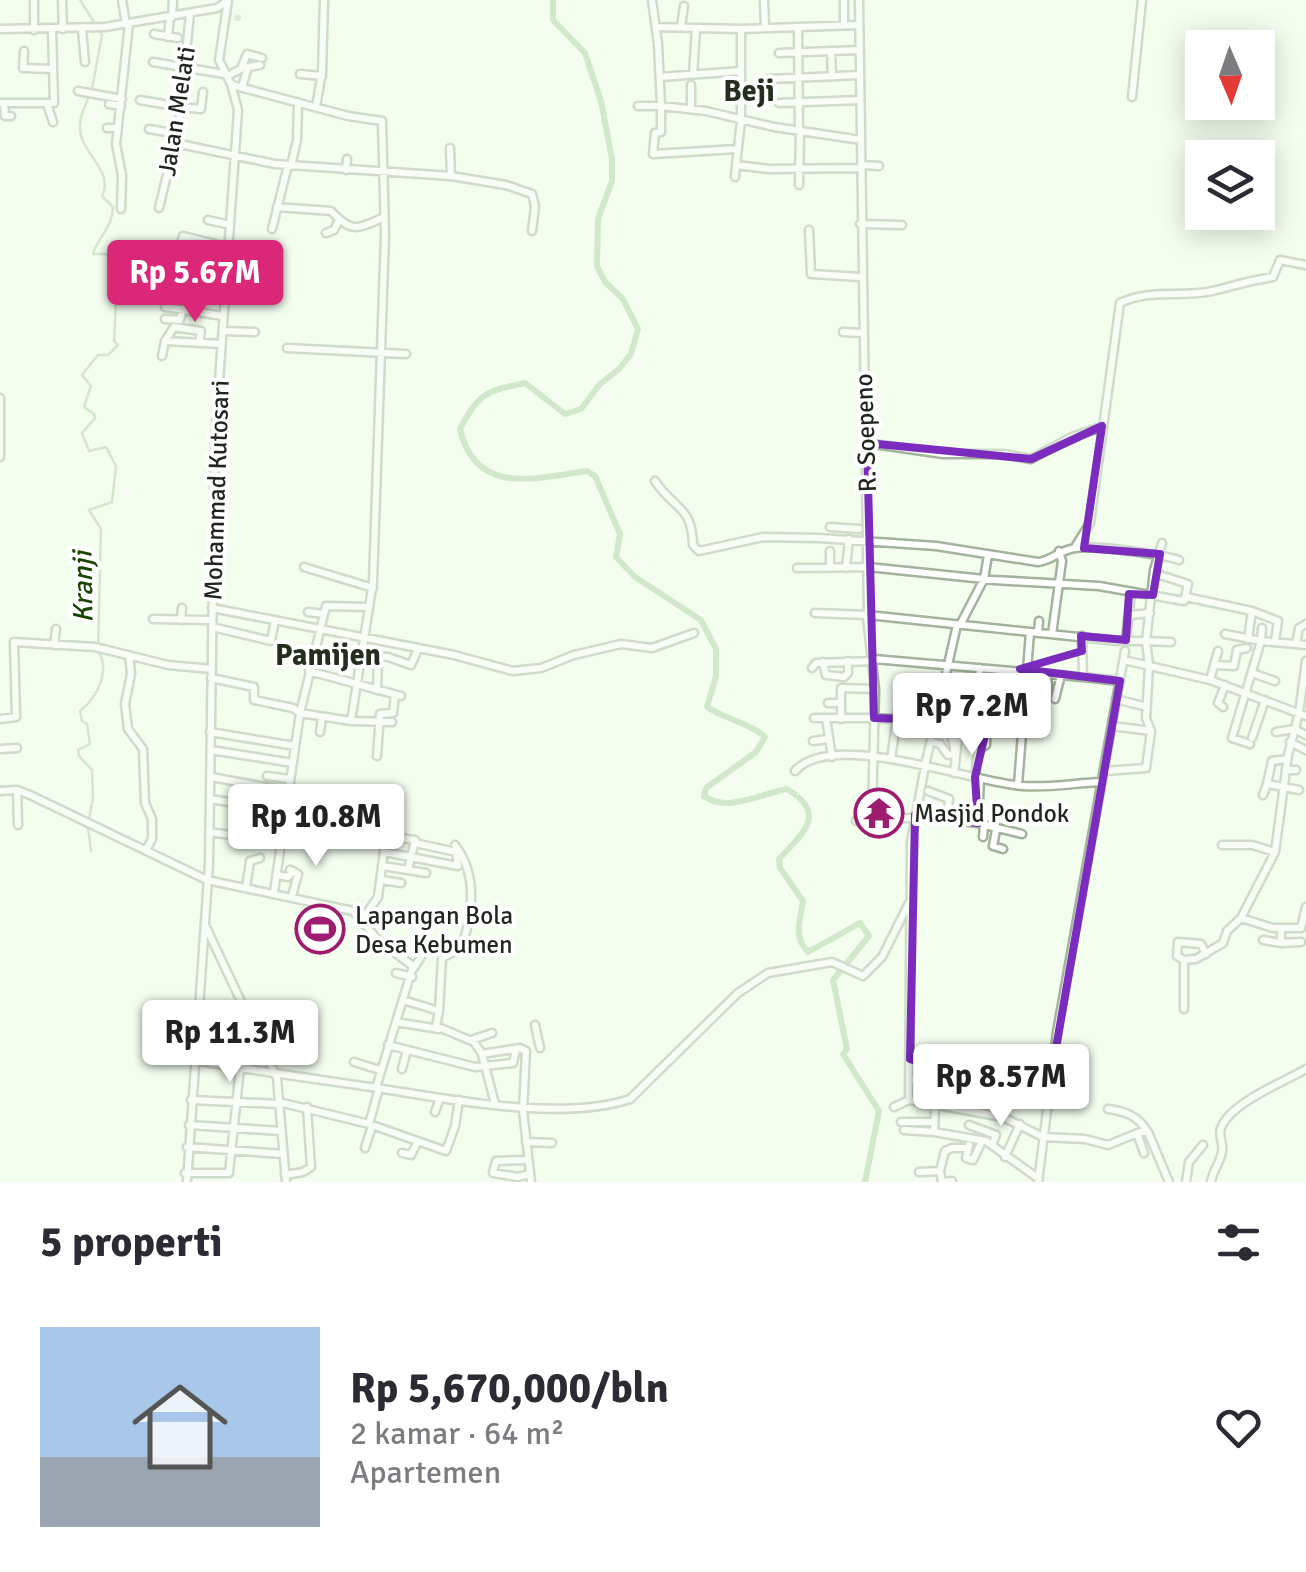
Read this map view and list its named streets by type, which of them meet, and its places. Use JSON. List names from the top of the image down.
{
  "streets": {
    "street": ["Jalan Melati", "R. Soepeno", "Mohammad Kutosari"]
  },
  "districts": ["Beji", "Pamijen"],
  "water": ["Kranji"],
  "places": {
    "temple": ["Masjid Pondok"],
    "sports": ["Lapangan Bola Desa Kebumen"]
  },
  "north": "bottom",
  "page": {
    "price": [
      "Rp 5.67M",
      "Rp 7.2M",
      "Rp 10.8M",
      "Rp 11.3M",
      "Rp 8.57M"
    ],
    "heading": "5 properti",
    "list": [
      {
        "name": "Rp 5,670,000/bln",
        "note": "2 kamar · 64 m² · Apartemen"
      }
    ]
  }
}
